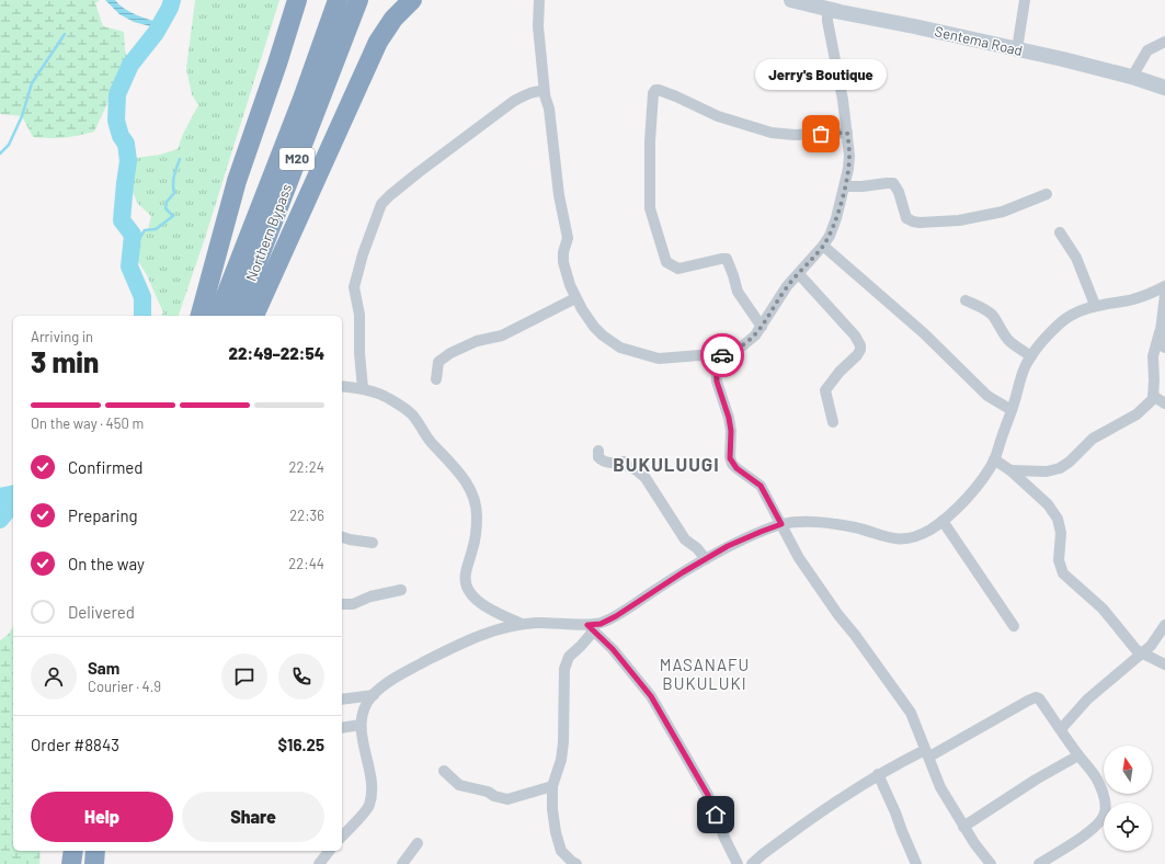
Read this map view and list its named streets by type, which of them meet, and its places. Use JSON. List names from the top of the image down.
{
  "streets": {
    "highway": ["M20", "Northern Bypass"],
    "main road": ["Sentema Road"]
  },
  "districts": ["BUKULUUGI", "MASANAFU BUKULUKI"],
  "places": ["Jerry's Boutique"],
  "north": "top",
  "page": {
    "bubble": "Jerry's Boutique",
    "heading": ["3 min", "Arriving in", "22:49–22:54"],
    "panel": [
      "Sam",
      "Courier · 4.9",
      "Order #8843",
      "$16.25"
    ],
    "bar": "On the way · 450 m",
    "list": [
      ["Confirmed", "22:24"],
      ["Preparing", "22:36"],
      ["On the way", "22:44"],
      "Delivered"
    ],
    "buttons": ["Help", "Share"]
  }
}
